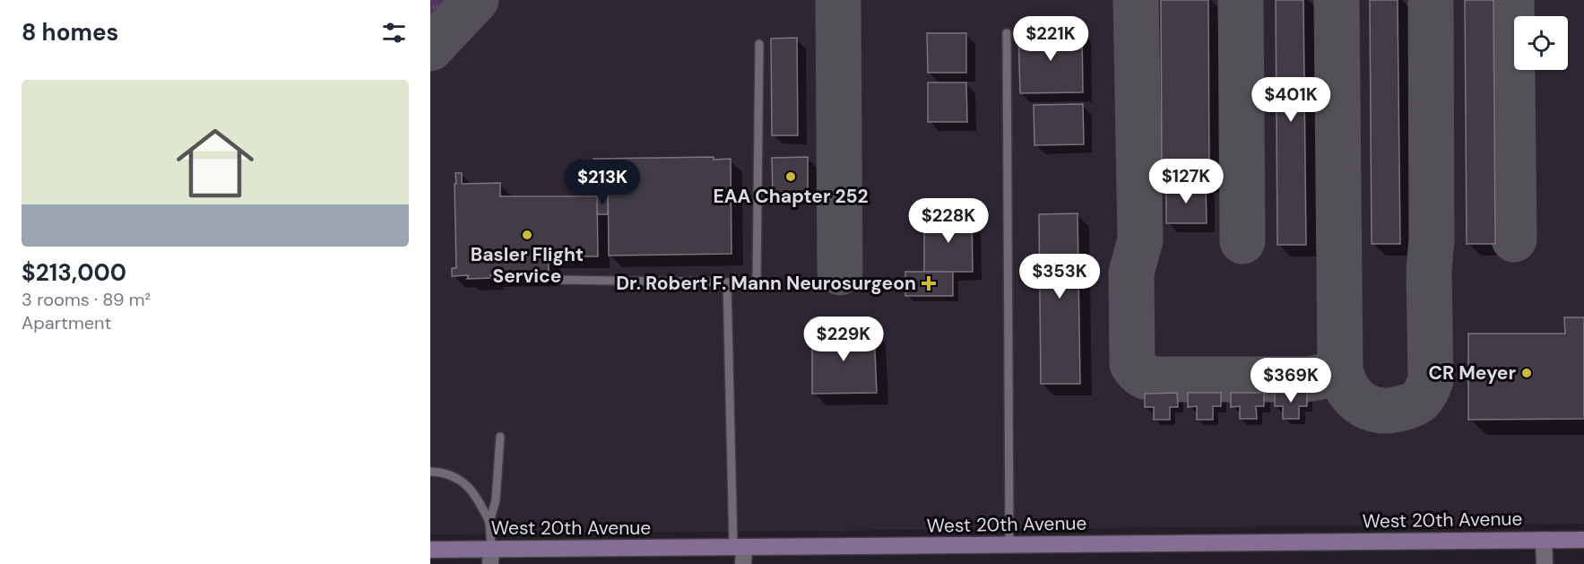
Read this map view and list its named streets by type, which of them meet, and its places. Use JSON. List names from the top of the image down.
{
  "streets": {
    "main road": ["West 20th Avenue"]
  },
  "places": {
    "other": ["EAA Chapter 252", "Basler Flight Service", "CR Meyer"],
    "health": ["Dr. Robert F. Mann Neurosurgeon"]
  },
  "page": {
    "heading": "8 homes",
    "price": [
      "$221K",
      "$401K",
      "$127K",
      "$213K",
      "$228K",
      "$353K",
      "$229K",
      "$369K"
    ],
    "list": [
      {
        "name": "$213,000",
        "note": "3 rooms · 89 m² · Apartment"
      }
    ]
  }
}
